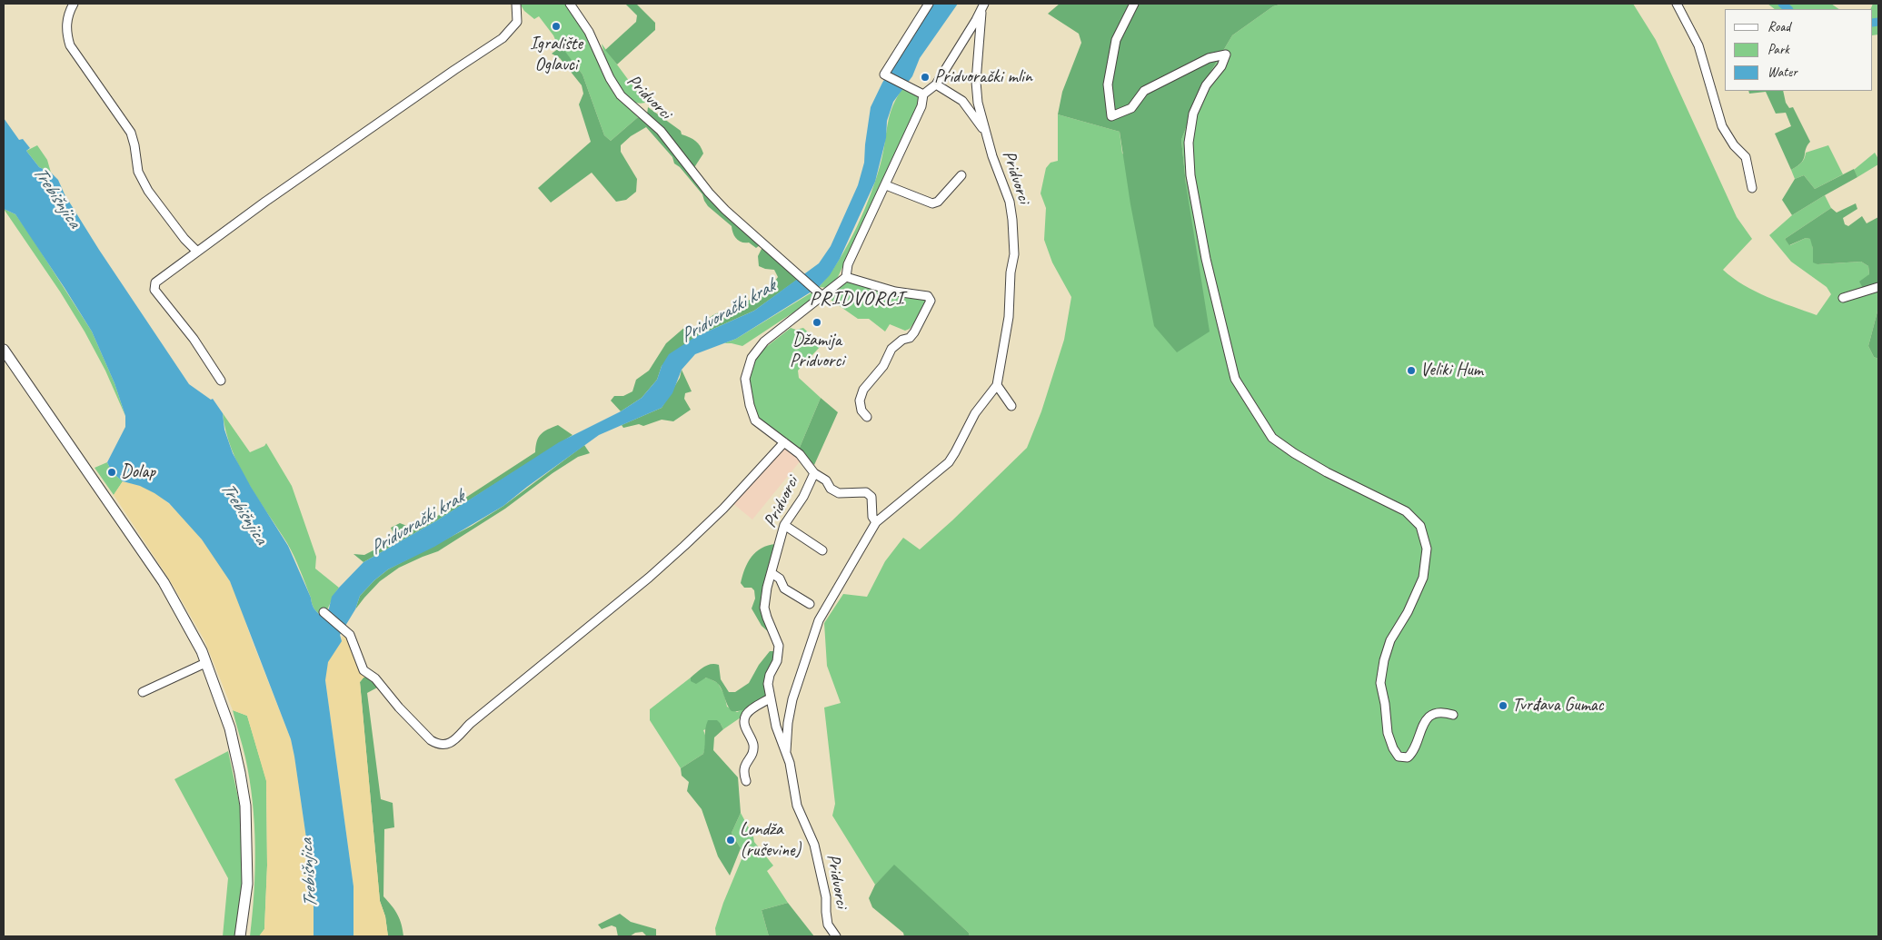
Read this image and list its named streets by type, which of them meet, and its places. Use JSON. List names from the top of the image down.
{
  "streets": {
    "street": ["Pridvorci"]
  },
  "districts": ["PRIDVORCI"],
  "water": ["Trebišnjica", "Pridvorački krak"],
  "places": [
    "Igralište Oglavci",
    "Pridvorački mlin",
    "Džamija Pridvorci",
    "Veliki Hum",
    "Dolap",
    "Tvrđava Gumac",
    "Londža (ruševine)"
  ],
  "legend": ["Road", "Park", "Water"]
}
